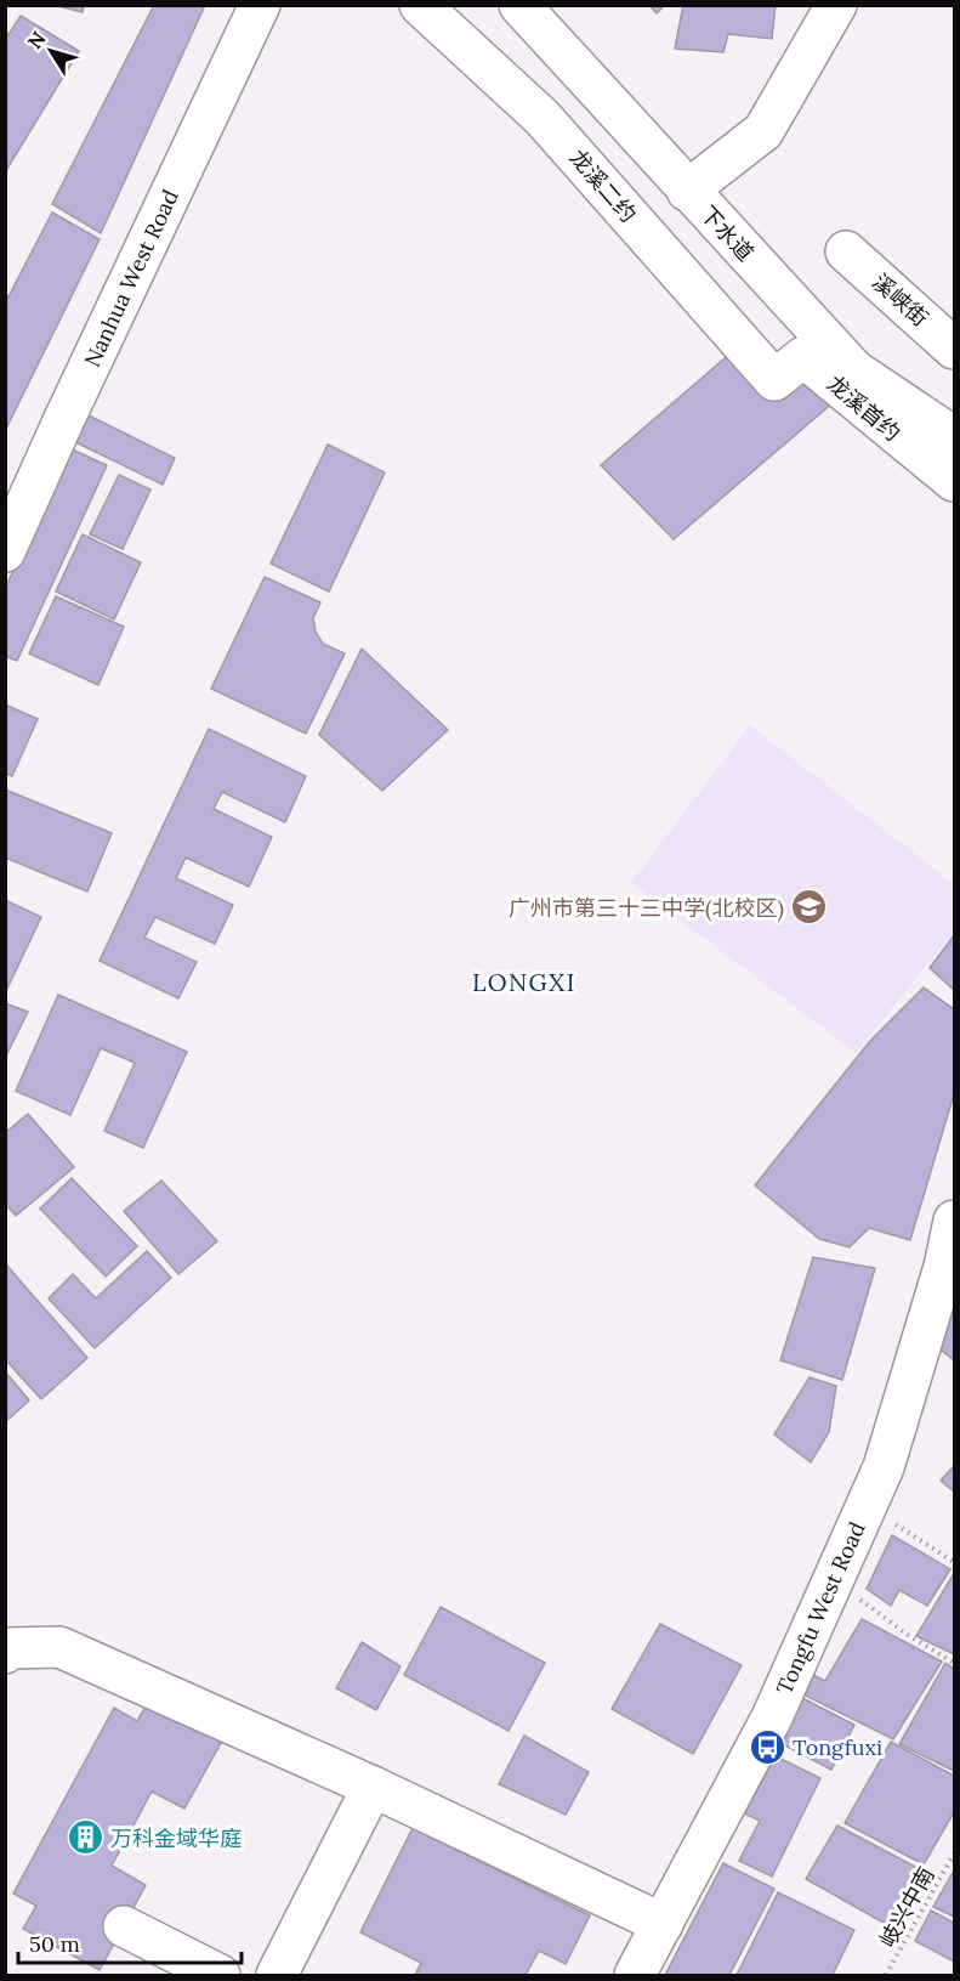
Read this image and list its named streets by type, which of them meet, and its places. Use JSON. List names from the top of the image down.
{
  "streets": {
    "main road": [
      "龙溪二约",
      "下水道",
      "Nanhua West Road",
      "溪峡街",
      "龙溪首约",
      "Tongfu West Road"
    ],
    "path": ["岐兴中南"]
  },
  "crossings": [
    ["龙溪二约", "龙溪首约"]
  ],
  "districts": ["LONGXI"],
  "places": {
    "school or university": ["广州市第三十三中学(北校区)"],
    "bus stop": ["Tongfuxi"],
    "building": ["万科金域华庭"]
  },
  "scale_bar": "50 m",
  "north": "top left"
}
